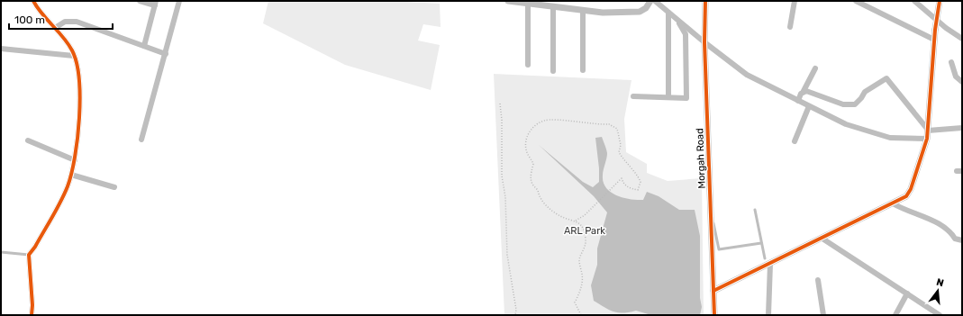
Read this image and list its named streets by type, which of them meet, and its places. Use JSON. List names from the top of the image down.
{
  "streets": {
    "street": ["Morgah Road"]
  },
  "parks": ["ARL Park"],
  "scale_bar": "100 m",
  "north": "top"
}
